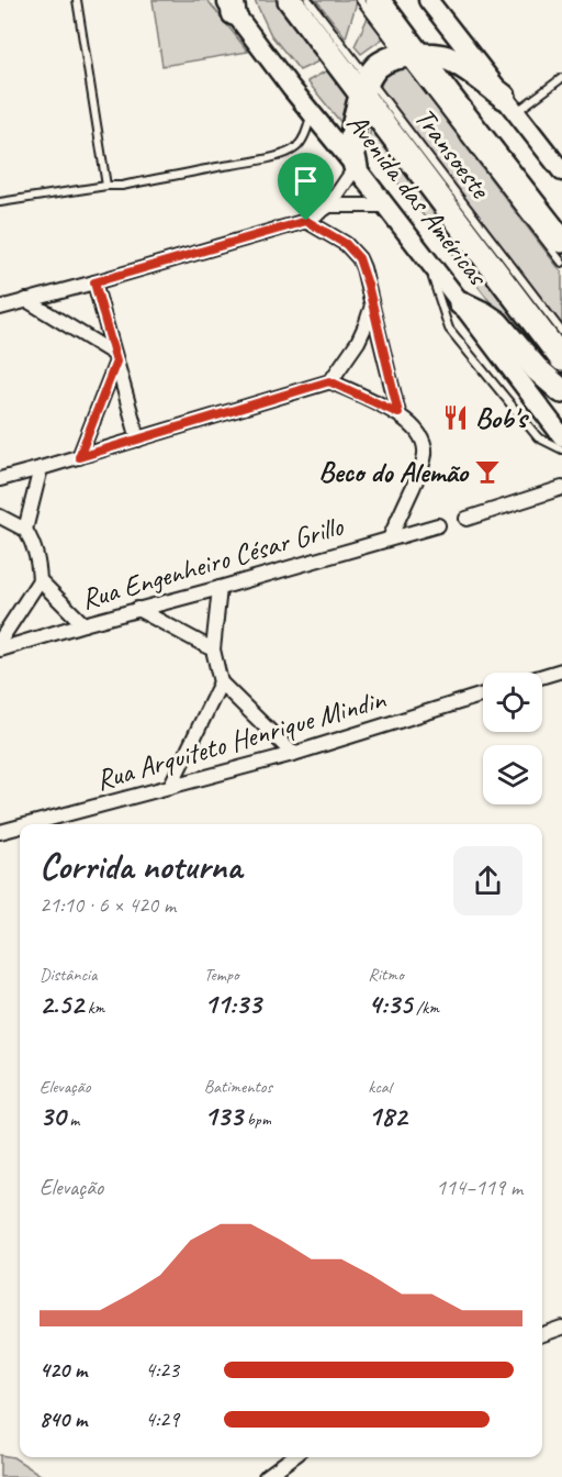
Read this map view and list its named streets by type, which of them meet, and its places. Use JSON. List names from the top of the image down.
{
  "streets": {
    "highway": ["Avenida das Américas"],
    "street": ["Rua Engenheiro César Grillo", "Rua Arquiteto Henrique Mindin"],
    "lane": ["Transoeste"]
  },
  "crossings": [
    ["Transoeste", "Avenida das Américas"]
  ],
  "places": {
    "restaurant": ["Bob's"],
    "bar": ["Beco do Alemão"]
  },
  "page": {
    "heading": ["Corrida noturna", "21:10 · 6 × 420 m"],
    "stats": [
      ["Distância", "2.52 km"],
      ["Tempo", "11:33"],
      ["Ritmo", "4:35 /km"],
      ["Elevação", "30 m"],
      ["Batimentos", "133 bpm"],
      ["kcal", "182"]
    ],
    "chart": ["Elevação", "114–119 m"],
    "list": [
      {
        "name": "420 m",
        "note": "4:23"
      },
      {
        "name": "840 m",
        "note": "4:29"
      }
    ]
  }
}
